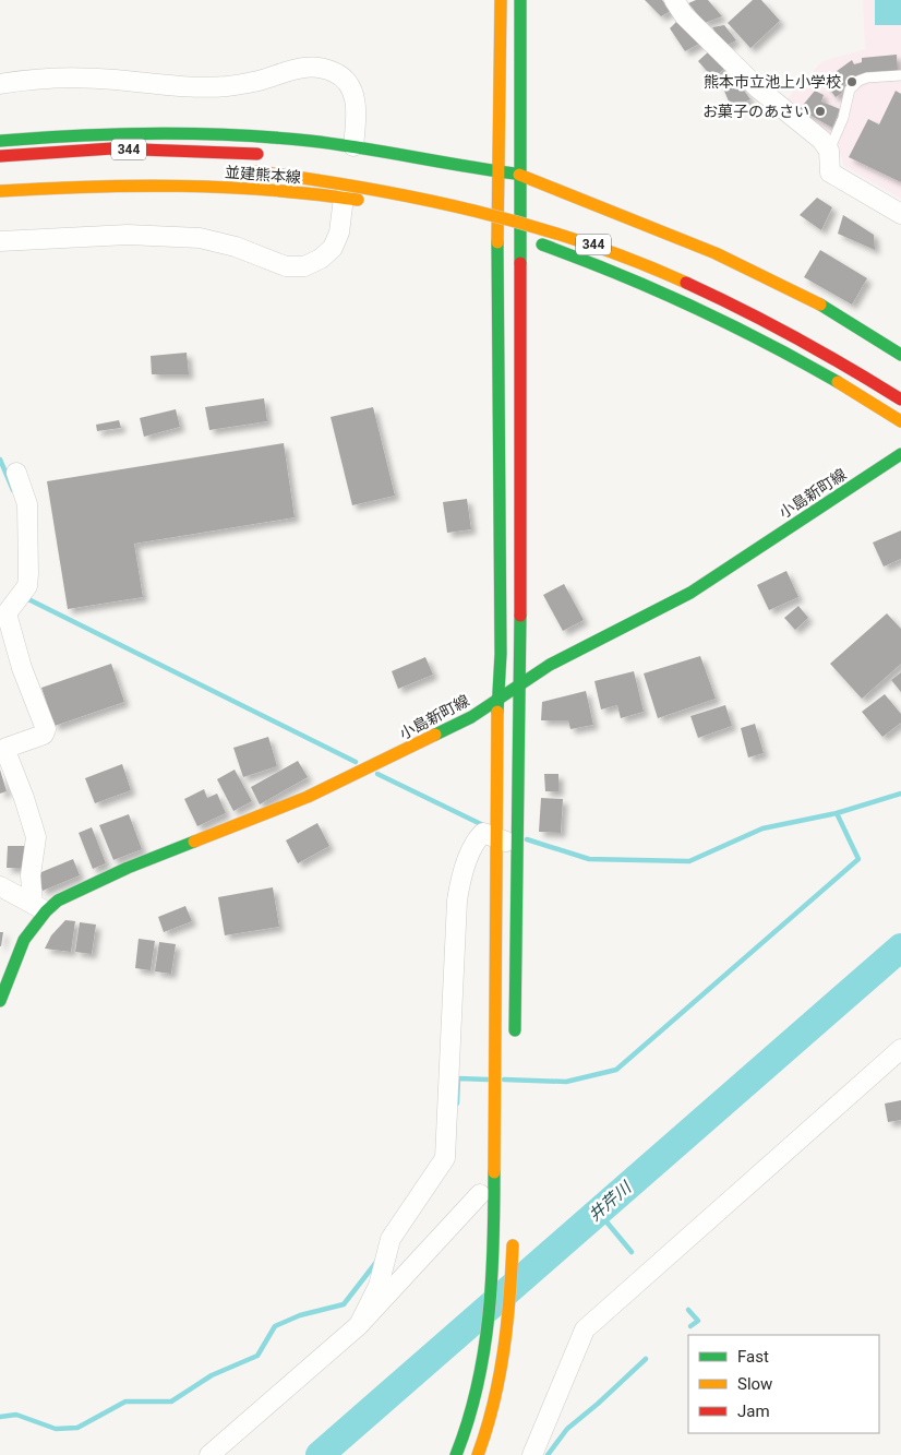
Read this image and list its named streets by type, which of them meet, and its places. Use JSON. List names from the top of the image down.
{
  "streets": {
    "main road": ["344", "並建熊本線", "小島新町線"]
  },
  "water": ["井芹川"],
  "places": ["熊本市立池上小学校", "お菓子のあさい"],
  "legend": ["Fast", "Slow", "Jam"]
}
